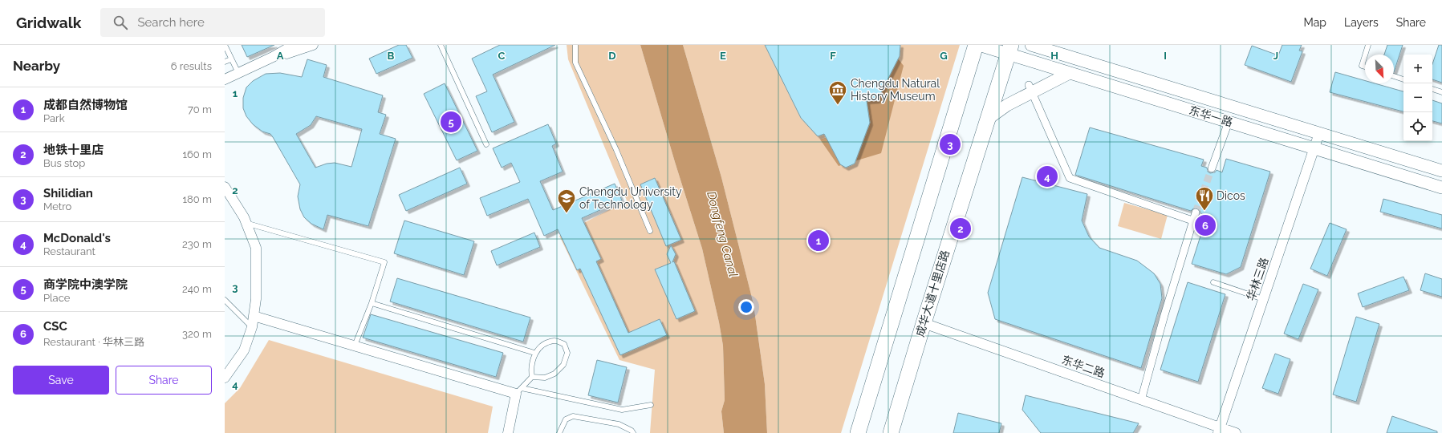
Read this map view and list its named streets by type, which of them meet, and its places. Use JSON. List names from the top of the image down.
{
  "streets": {
    "main road": ["成华大道十里店路"],
    "street": ["东华一路", "华林三路", "东华二路"]
  },
  "crossings": [
    ["东华一路", "华林三路"],
    ["东华一路", "成华大道十里店路"],
    ["华林三路", "东华二路"],
    ["成华大道十里店路", "东华二路"]
  ],
  "water": ["Dongfeng Canal"],
  "places": {
    "museum": ["Chengdu Natural History Museum"],
    "restaurant": ["Dicos"],
    "school or university": ["Chengdu University of Technology"]
  },
  "north": "bottom right",
  "page": {
    "header": "Gridwalk",
    "search": "Search here",
    "nav": ["Map", "Layers", "Share"],
    "heading": ["Nearby", "6 results"],
    "map_buttons": ["+", "−"],
    "list": [
      {
        "mark": "1",
        "name": "成都自然博物馆",
        "note": "Park",
        "value": "70 m"
      },
      {
        "mark": "2",
        "name": "地铁十里店",
        "note": "Bus stop",
        "value": "160 m"
      },
      {
        "mark": "3",
        "name": "Shilidian",
        "note": "Metro",
        "value": "180 m"
      },
      {
        "mark": "4",
        "name": "McDonald's",
        "note": "Restaurant",
        "value": "230 m"
      },
      {
        "mark": "5",
        "name": "商学院中澳学院",
        "note": "Place",
        "value": "240 m"
      },
      {
        "mark": "6",
        "name": "CSC",
        "note": "Restaurant · 华林三路",
        "value": "320 m"
      }
    ],
    "pins": [
      "5",
      "3",
      "4",
      "6",
      "2",
      "1"
    ],
    "buttons": ["Save", "Share"]
  },
  "grid": {
    "columns": [
      "A",
      "B",
      "C",
      "D",
      "E",
      "F",
      "G",
      "H",
      "I",
      "J"
    ],
    "rows": [
      "1",
      "2",
      "3",
      "4"
    ]
  }
}
